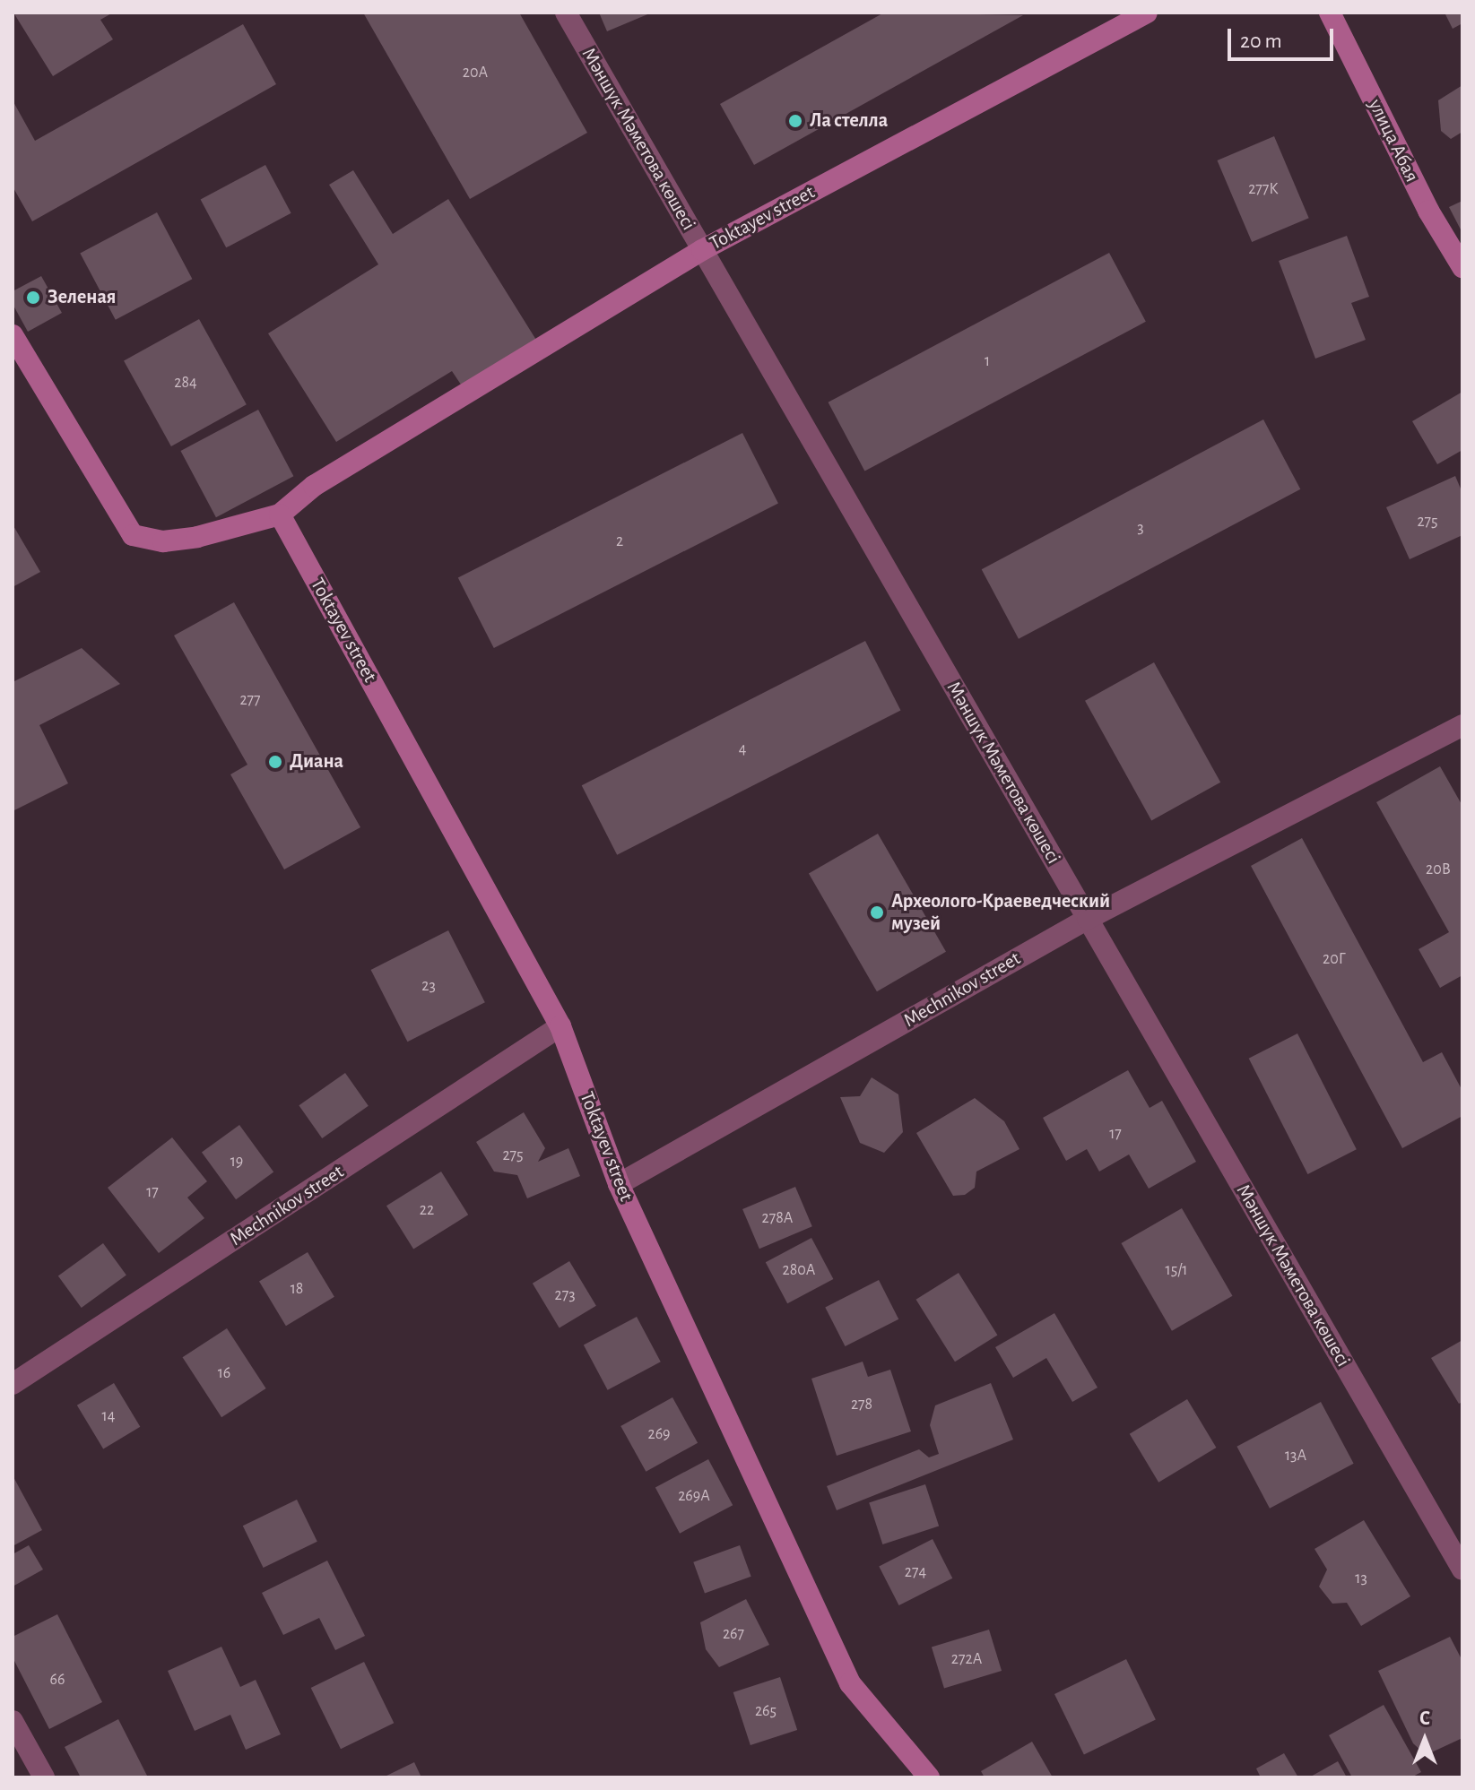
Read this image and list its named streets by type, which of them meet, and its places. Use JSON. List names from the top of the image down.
{
  "streets": {
    "street": [
      "Мәншүк Мәметова көшесі",
      "улица Абая",
      "Toktayev street",
      "Mechnikov street"
    ]
  },
  "crossings": [
    ["Мәншүк Мәметова көшесі", "Toktayev street"],
    ["Мәншүк Мәметова көшесі", "Mechnikov street"],
    ["Toktayev street", "Mechnikov street"]
  ],
  "places": [
    "Ла стелла",
    "Зеленая",
    "Диана",
    "Археолого-Краеведческий музей"
  ],
  "house_numbers": [
    "20А",
    "277К",
    "1",
    "284",
    "275",
    "3",
    "2",
    "277",
    "4",
    "20В",
    "20Г",
    "23",
    "17",
    "275",
    "19",
    "17",
    "22",
    "278А",
    "280А",
    "15/1",
    "18",
    "273",
    "16",
    "278",
    "14",
    "269",
    "13А",
    "269А",
    "274",
    "13",
    "267",
    "272А",
    "66",
    "265"
  ],
  "scale_bar": "20 m",
  "north": "top"
}
